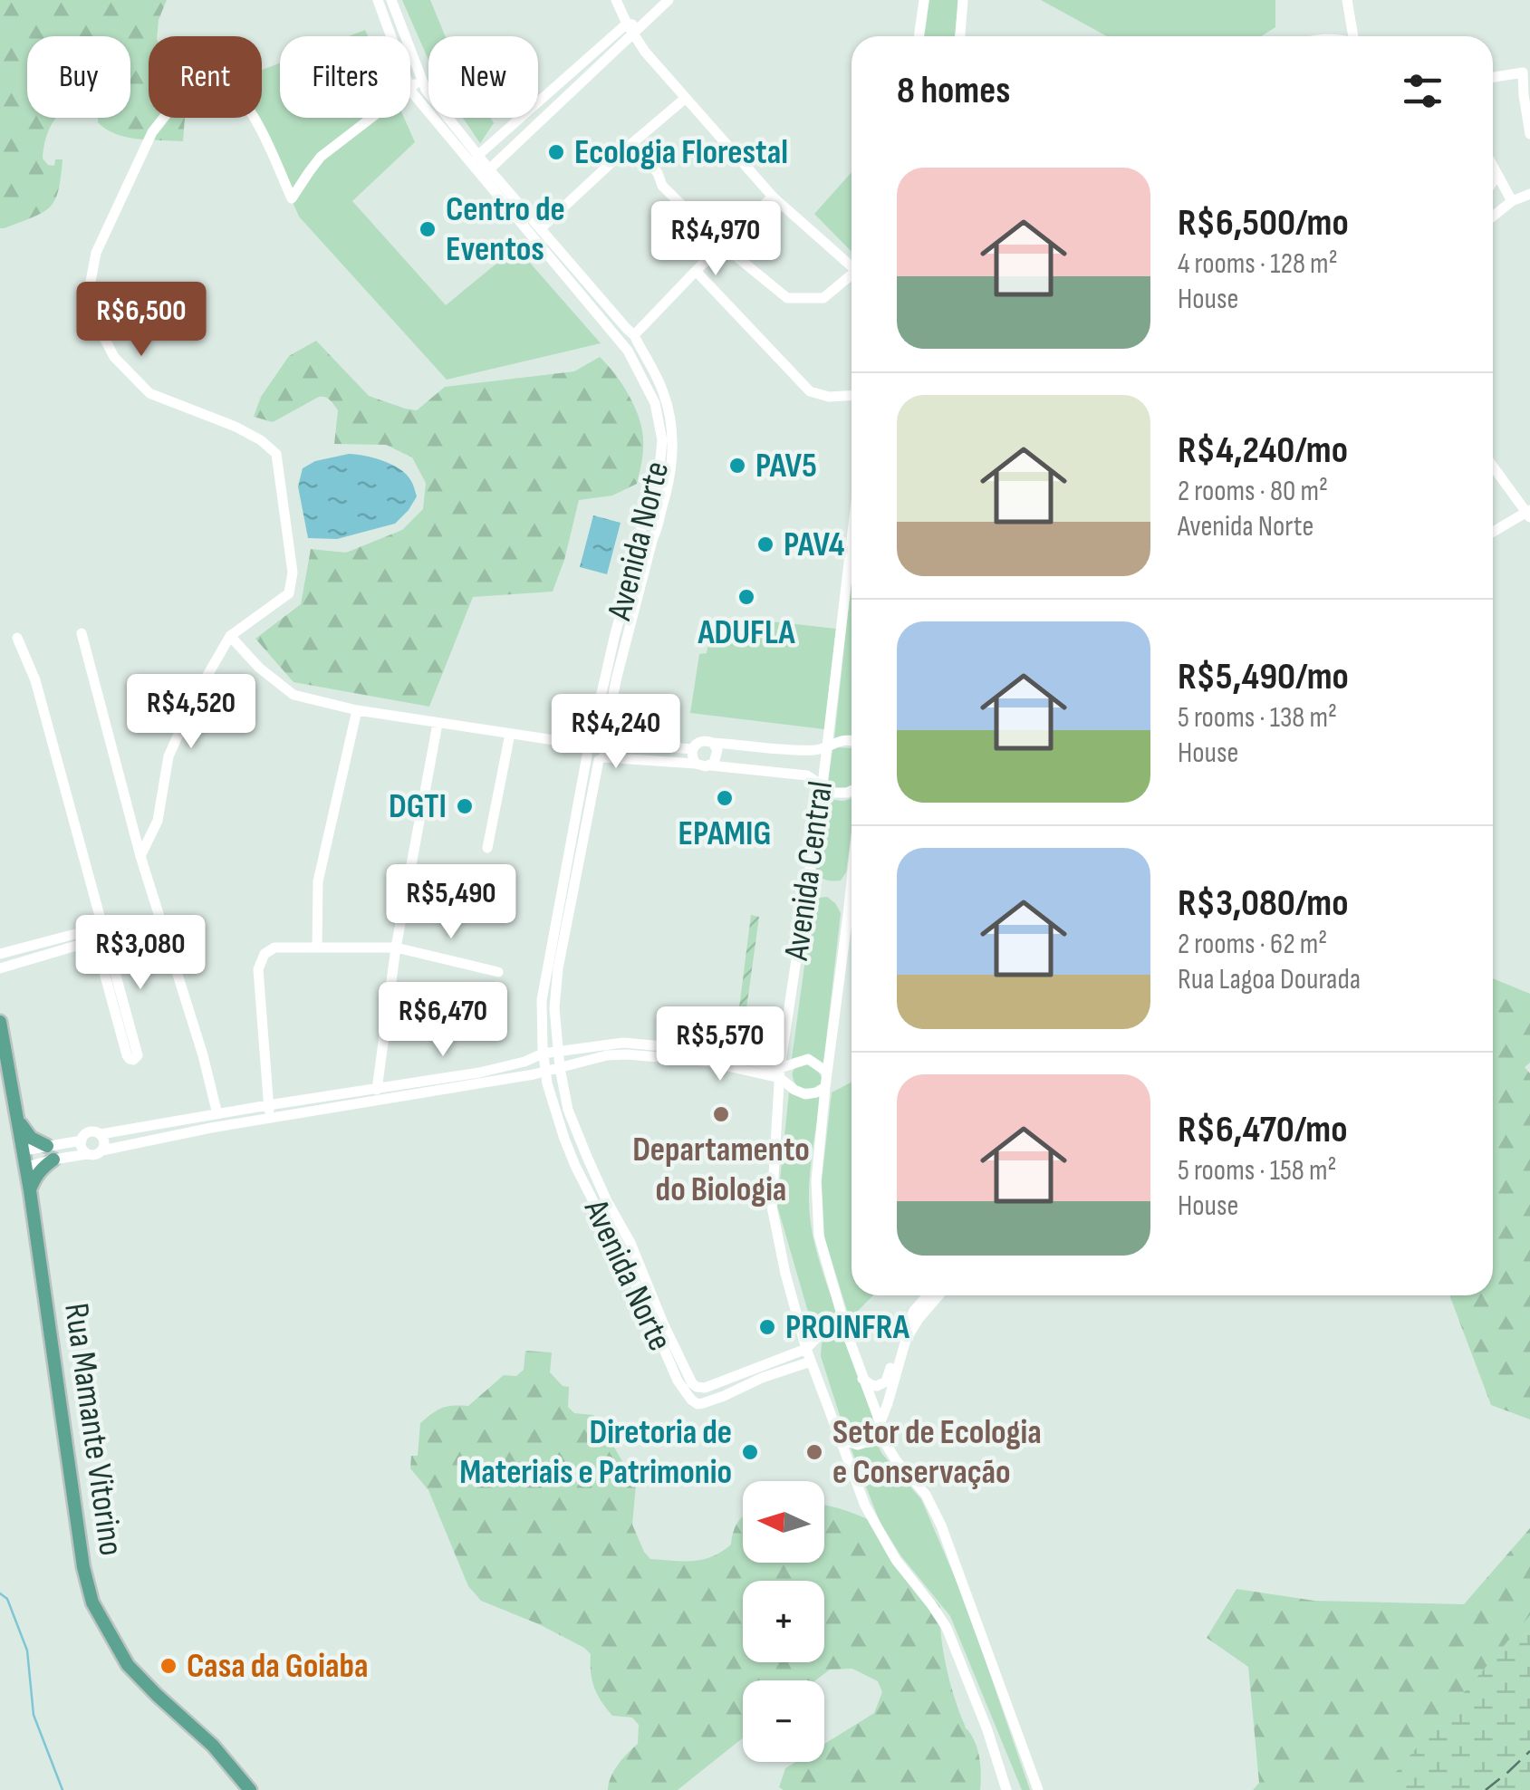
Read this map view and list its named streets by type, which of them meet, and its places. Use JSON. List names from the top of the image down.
{
  "streets": {
    "main road": ["Rua Mamante Vitorino"],
    "street": ["Avenida Norte", "Avenida Central"]
  },
  "crossings": [
    ["Avenida Norte", "Avenida Central"]
  ],
  "places": [
    "Ecologia Florestal",
    "Centro de Eventos",
    "PAV5",
    "PAV4",
    "ADUFLA",
    "EPAMIG",
    "DGTI",
    "Departamento do Biologia",
    "PROINFRA",
    "Diretoria de Materiais e Patrimonio",
    "Setor de Ecologia e Conservação",
    "Casa da Goiaba"
  ],
  "north": "left",
  "page": {
    "chip": [
      "Buy",
      "Rent",
      "Filters",
      "New"
    ],
    "heading": "8 homes",
    "list": [
      {
        "name": "R$6,500/mo",
        "note": "4 rooms · 128 m² · House"
      },
      {
        "name": "R$4,240/mo",
        "note": "2 rooms · 80 m² · Avenida Norte"
      },
      {
        "name": "R$5,490/mo",
        "note": "5 rooms · 138 m² · House"
      },
      {
        "name": "R$3,080/mo",
        "note": "2 rooms · 62 m² · Rua Lagoa Dourada"
      },
      {
        "name": "R$6,470/mo",
        "note": "5 rooms · 158 m² · House"
      }
    ],
    "price": [
      "R$4,970",
      "R$6,500",
      "R$4,520",
      "R$4,240",
      "R$5,490",
      "R$3,080",
      "R$6,470",
      "R$5,570"
    ],
    "map_buttons": ["+", "−"]
  }
}
